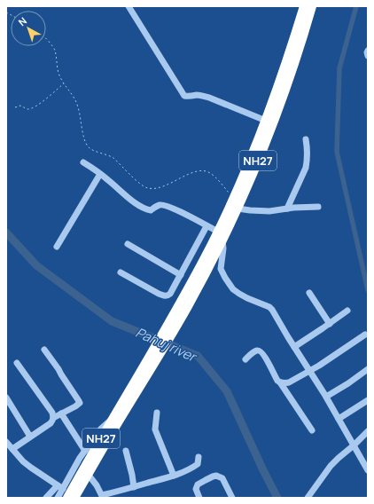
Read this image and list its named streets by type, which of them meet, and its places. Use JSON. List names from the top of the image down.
{
  "streets": {
    "highway": ["NH27"]
  },
  "water": ["Pahuj river"],
  "north": "top left"
}
